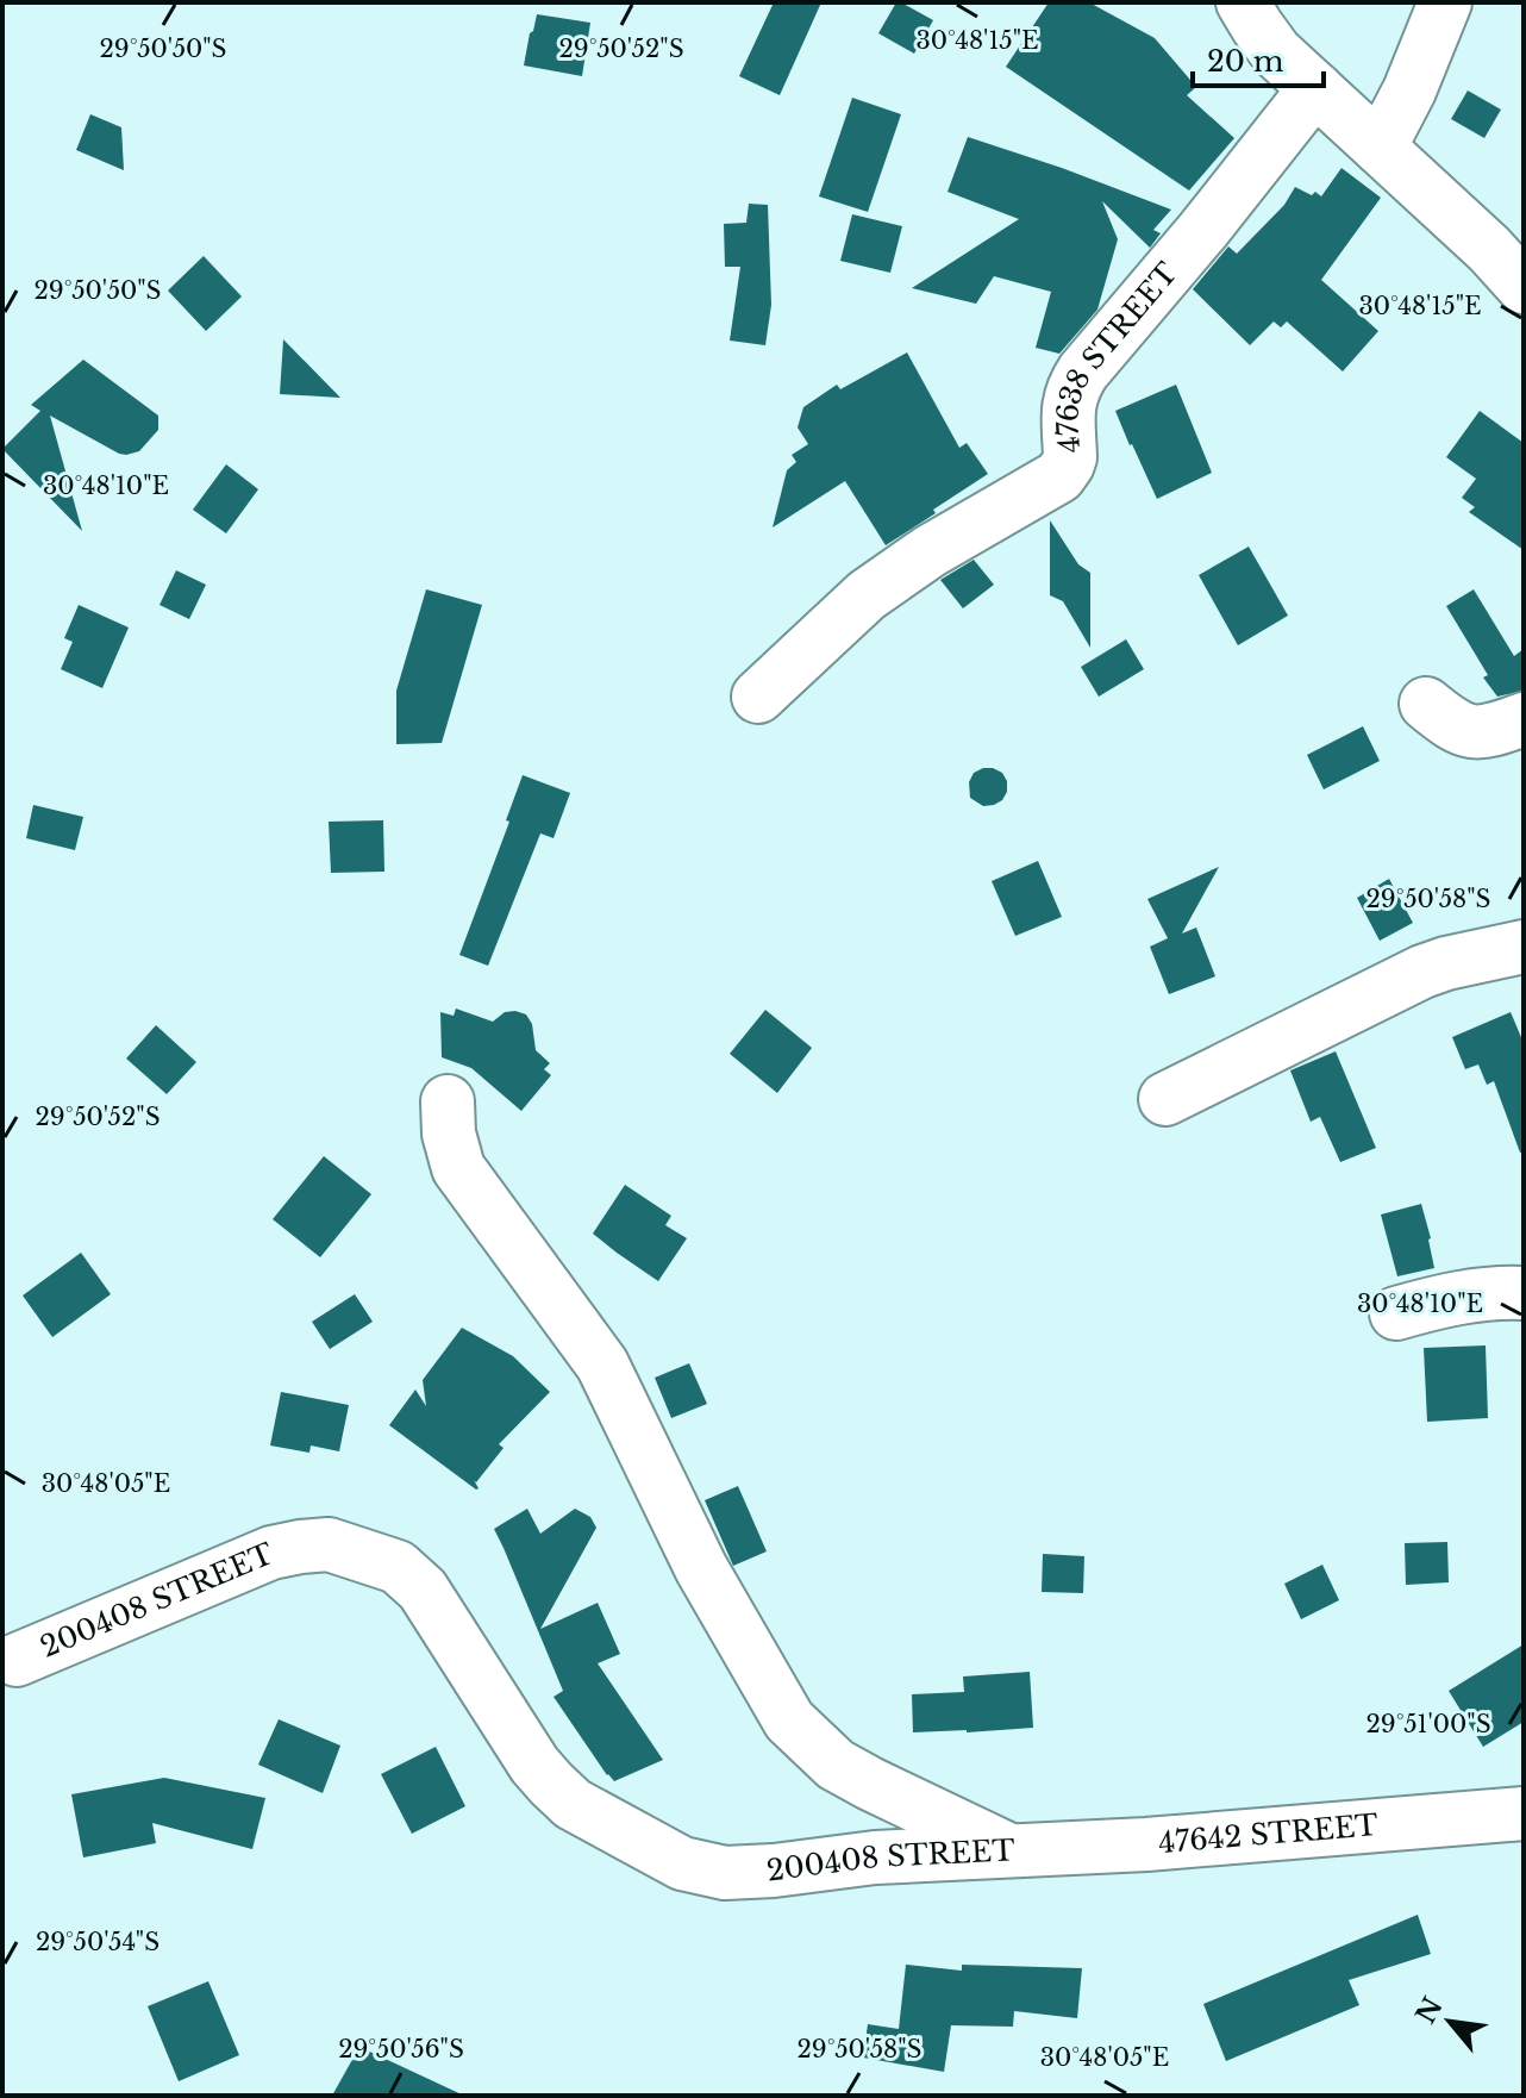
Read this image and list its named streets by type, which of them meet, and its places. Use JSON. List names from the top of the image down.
{
  "streets": {
    "street": ["47638 STREET", "200408 STREET", "47642 STREET"]
  },
  "crossings": [
    ["200408 STREET", "47642 STREET"]
  ],
  "scale_bar": "20 m",
  "north": "top left",
  "coordinates": [
    "30°48'15\"E",
    "29°50'50\"S",
    "29°50'52\"S",
    "30°48'10\"E",
    "29°50'58\"S",
    "30°48'05\"E",
    "29°51'00\"S",
    "29°50'54\"S",
    "29°50'56\"S"
  ]
}
